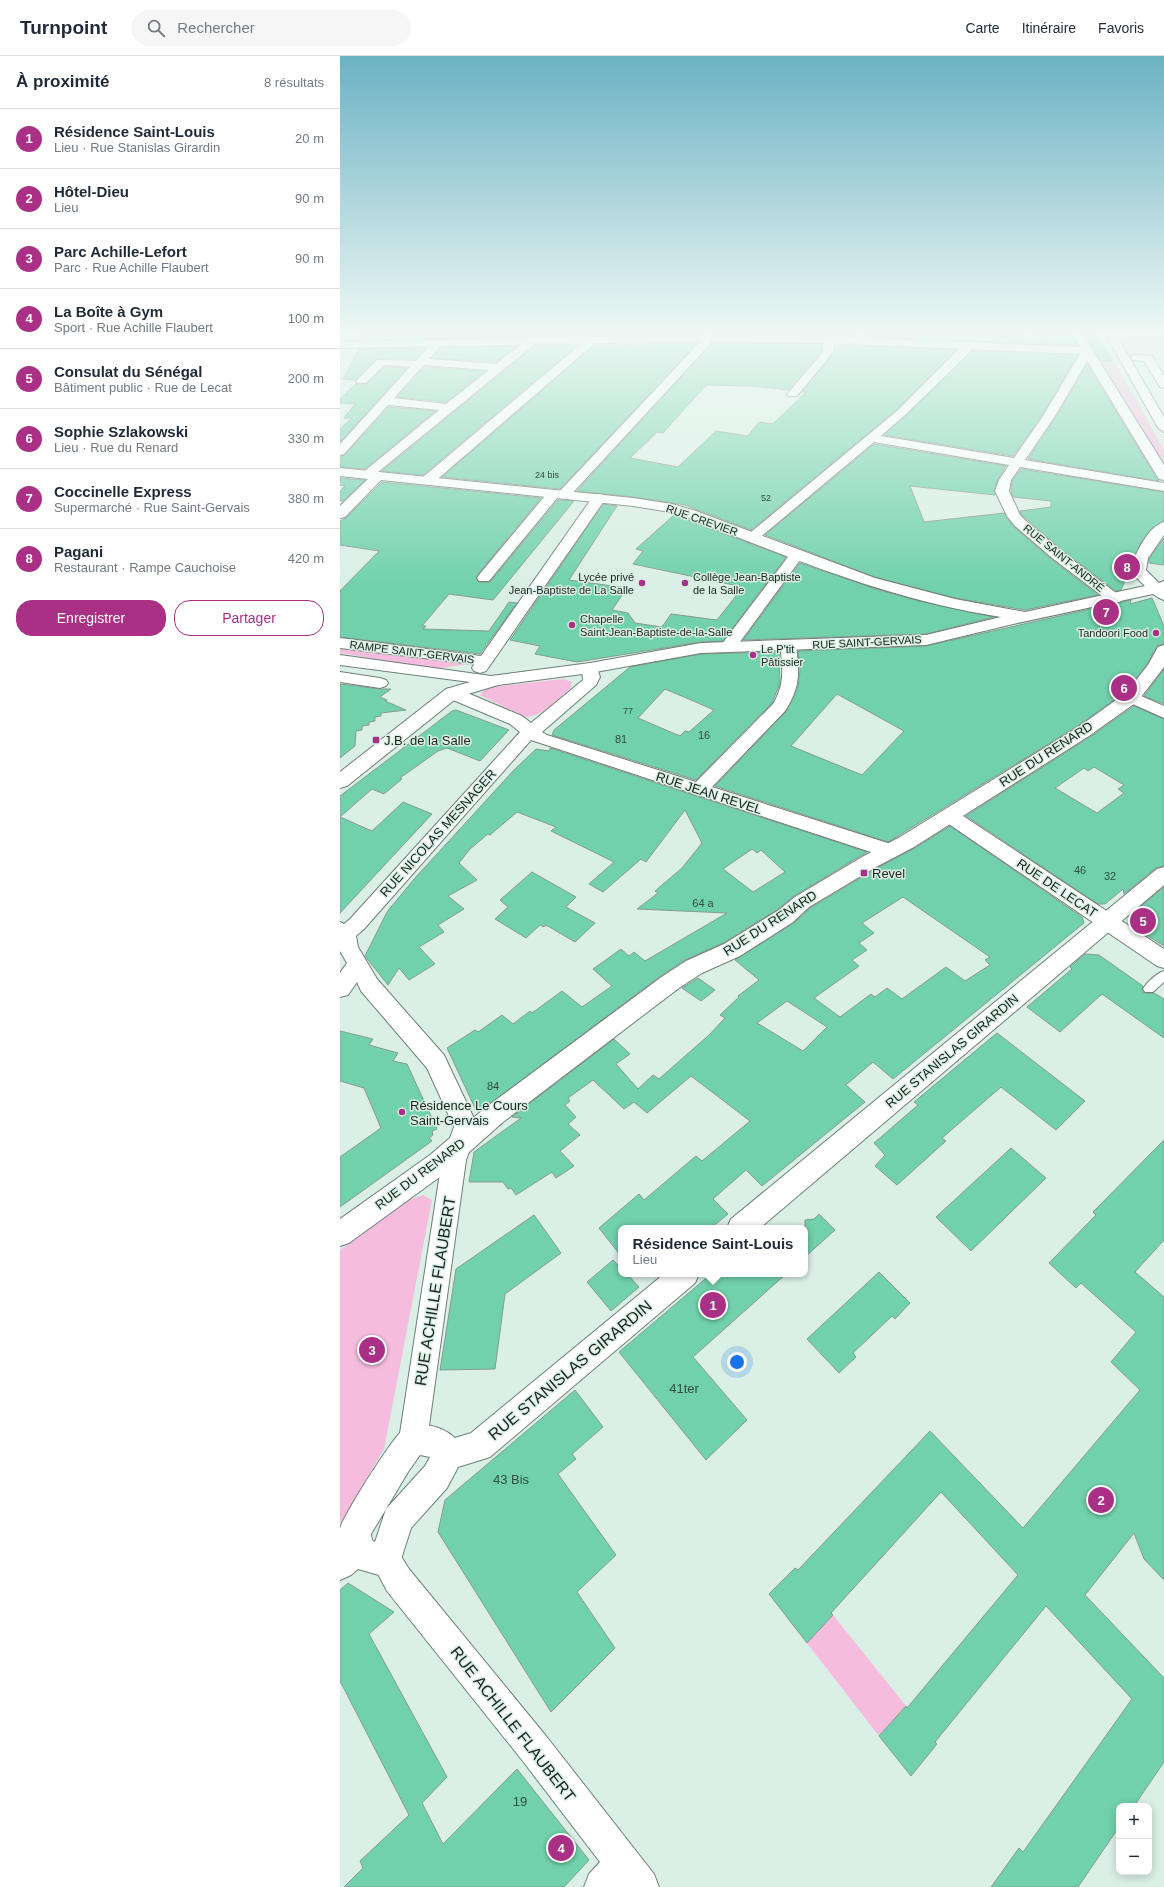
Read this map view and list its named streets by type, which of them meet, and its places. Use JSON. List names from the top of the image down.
{
  "streets": {
    "street": [
      "RUE CREVIER",
      "RUE SAINT-ANDRÉ",
      "RUE SAINT-GERVAIS",
      "RAMPE SAINT-GERVAIS",
      "RUE DU RENARD",
      "RUE JEAN REVEL",
      "RUE NICOLAS MESNAGER",
      "RUE DE LECAT",
      "RUE STANISLAS GIRARDIN",
      "RUE ACHILLE FLAUBERT"
    ]
  },
  "crossings": [
    ["RUE CREVIER", "RUE SAINT-GERVAIS"],
    ["RUE SAINT-ANDRÉ", "RUE SAINT-GERVAIS"],
    ["RUE SAINT-GERVAIS", "RUE NICOLAS MESNAGER"],
    ["RUE DU RENARD", "RUE JEAN REVEL"],
    ["RUE DU RENARD", "RUE DE LECAT"],
    ["RUE DU RENARD", "RUE ACHILLE FLAUBERT"],
    ["RUE JEAN REVEL", "RUE NICOLAS MESNAGER"],
    ["RUE NICOLAS MESNAGER", "RUE ACHILLE FLAUBERT"],
    ["RUE DE LECAT", "RUE STANISLAS GIRARDIN"]
  ],
  "places": {
    "other": [
      "Lycée privé Jean-Baptiste de La Salle",
      "Collège Jean-Baptiste de la Salle",
      "Chapelle Saint-Jean-Baptiste-de-la-Salle",
      "Tandoori Food",
      "Le P'tit Pâtissier",
      "Résidence Le Cours Saint-Gervais"
    ],
    "transit": ["J.B. de la Salle", "Revel"]
  },
  "house_numbers": [
    "24 bis",
    "52",
    "77",
    "16",
    "81",
    "46",
    "32",
    "64 a",
    "84",
    "41ter",
    "43 Bis",
    "19"
  ],
  "page": {
    "header": "Turnpoint",
    "search": "Rechercher",
    "nav": ["Carte", "Itinéraire", "Favoris"],
    "heading": ["À proximité", "8 résultats"],
    "list": [
      {
        "mark": "1",
        "name": "Résidence Saint-Louis",
        "note": "Lieu · Rue Stanislas Girardin",
        "value": "20 m"
      },
      {
        "mark": "2",
        "name": "Hôtel-Dieu",
        "note": "Lieu",
        "value": "90 m"
      },
      {
        "mark": "3",
        "name": "Parc Achille-Lefort",
        "note": "Parc · Rue Achille Flaubert",
        "value": "90 m"
      },
      {
        "mark": "4",
        "name": "La Boîte à Gym",
        "note": "Sport · Rue Achille Flaubert",
        "value": "100 m"
      },
      {
        "mark": "5",
        "name": "Consulat du Sénégal",
        "note": "Bâtiment public · Rue de Lecat",
        "value": "200 m"
      },
      {
        "mark": "6",
        "name": "Sophie Szlakowski",
        "note": "Lieu · Rue du Renard",
        "value": "330 m"
      },
      {
        "mark": "7",
        "name": "Coccinelle Express",
        "note": "Supermarché · Rue Saint-Gervais",
        "value": "380 m"
      },
      {
        "mark": "8",
        "name": "Pagani",
        "note": "Restaurant · Rampe Cauchoise",
        "value": "420 m"
      }
    ],
    "pins": [
      "8",
      "7",
      "6",
      "5",
      "1",
      "3",
      "2",
      "4"
    ],
    "buttons": ["Enregistrer", "Partager"],
    "popup": ["Résidence Saint-Louis", "Lieu"],
    "map_buttons": ["+", "−"]
  }
}
